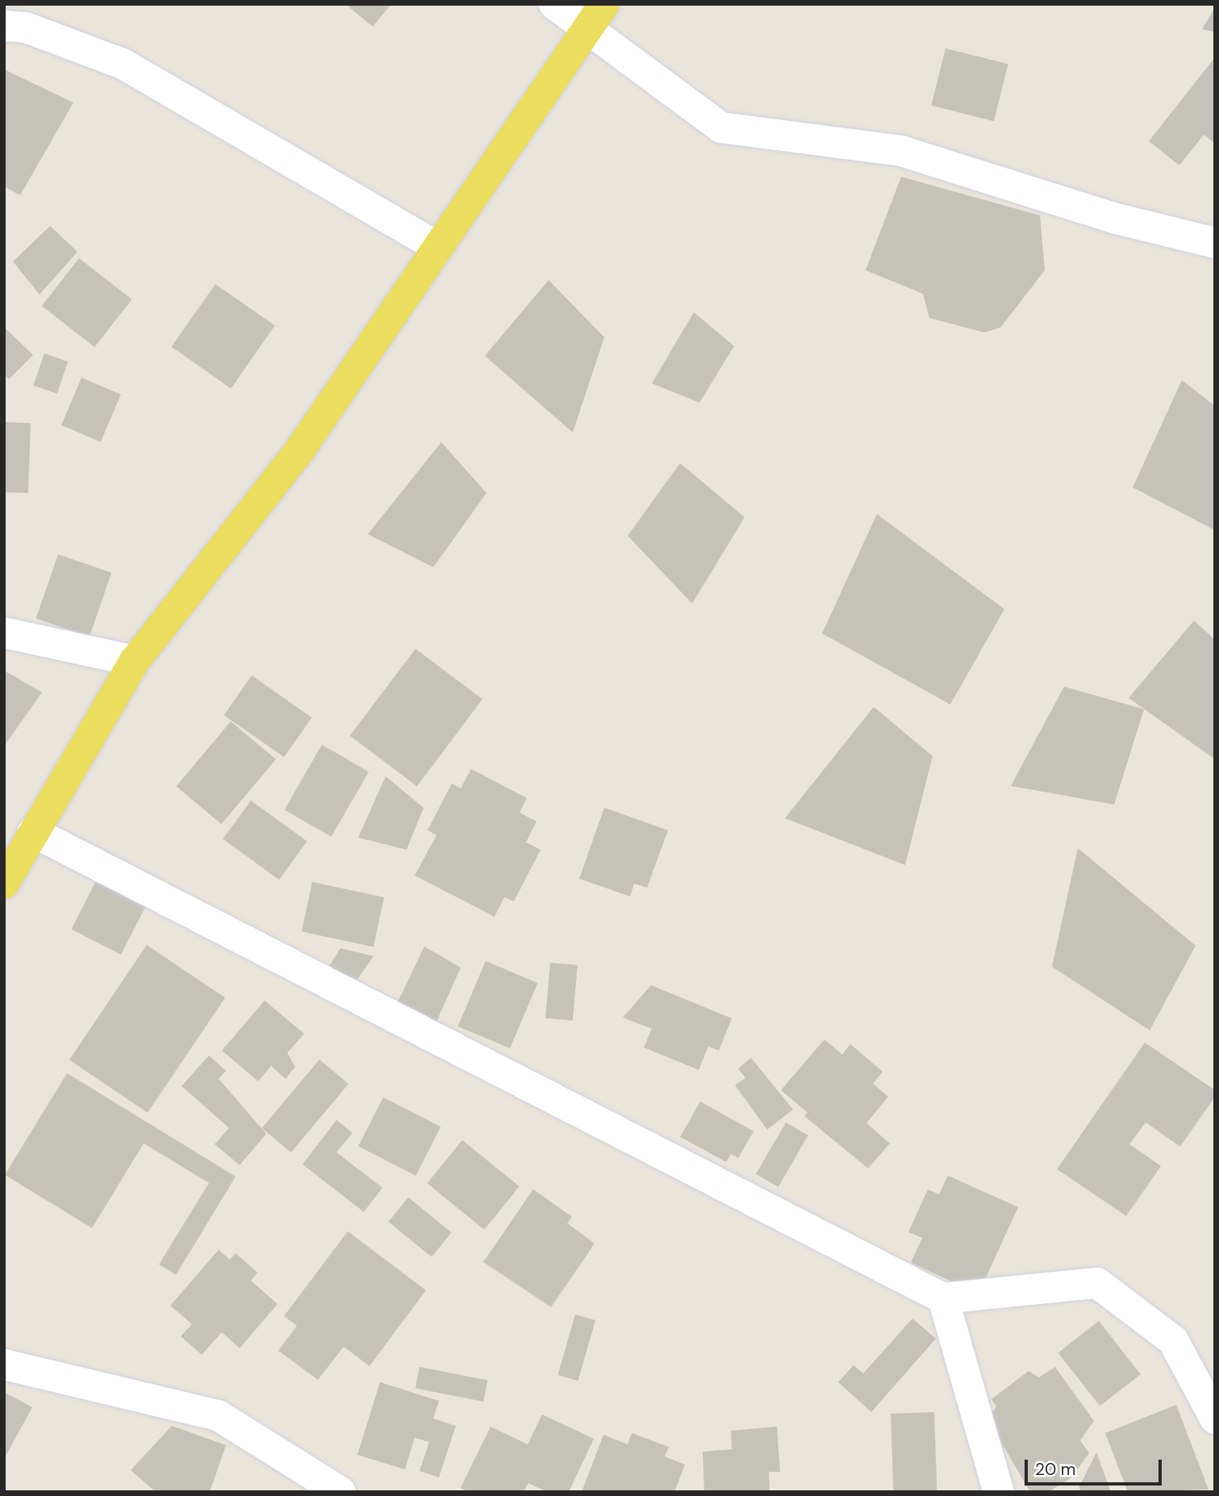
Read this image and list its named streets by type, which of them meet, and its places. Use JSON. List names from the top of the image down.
{
  "scale_bar": "20 m"
}
